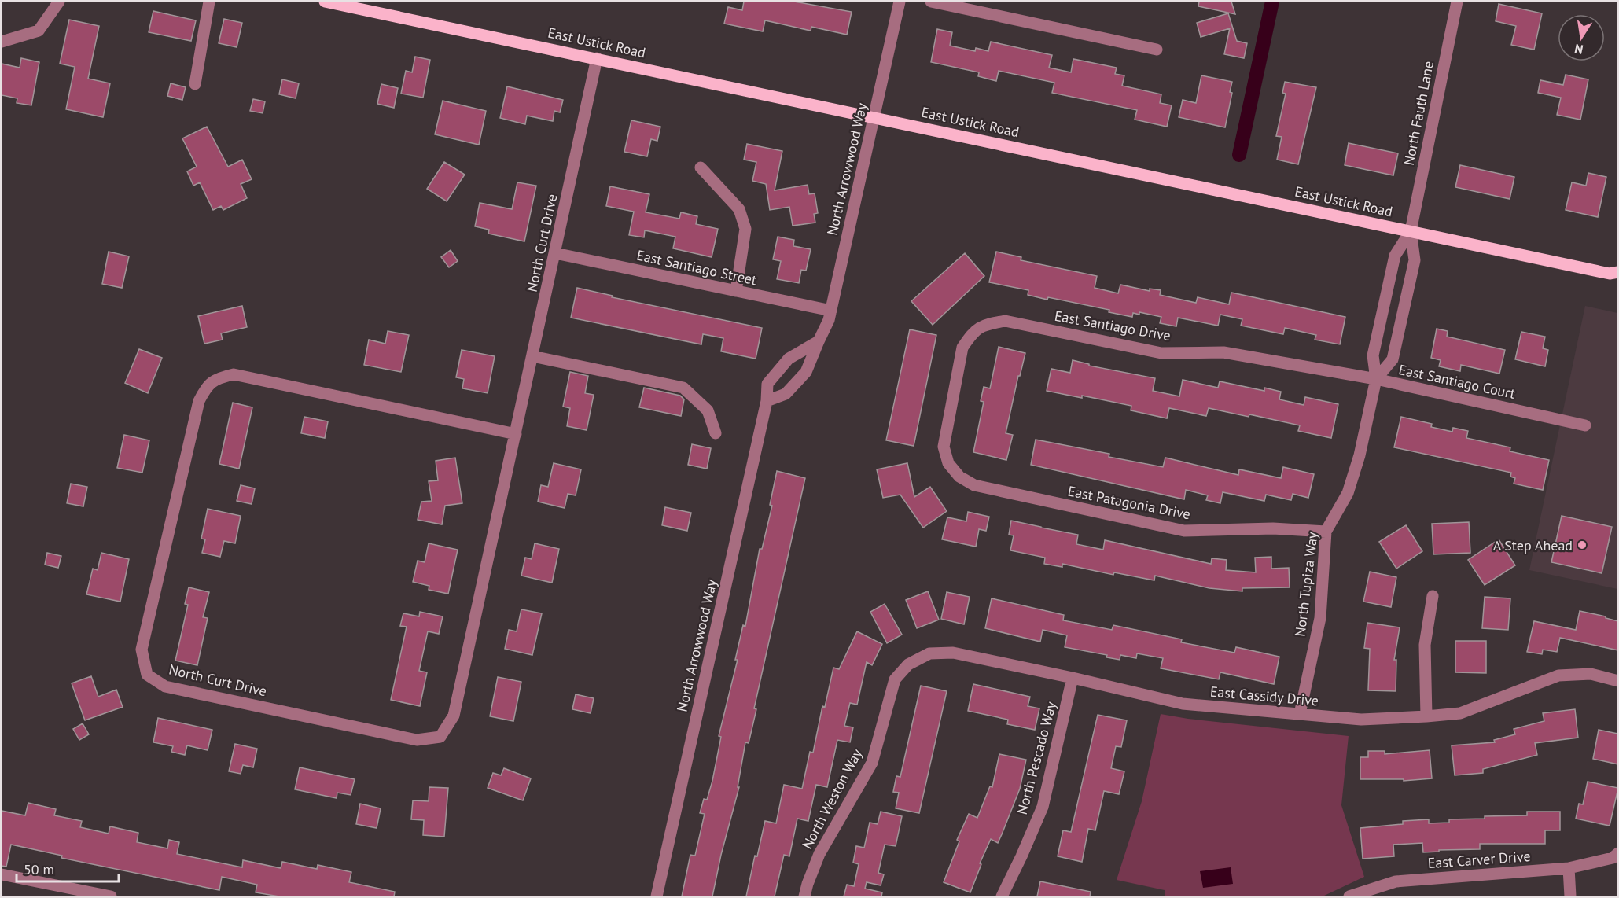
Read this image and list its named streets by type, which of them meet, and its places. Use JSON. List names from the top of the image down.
{
  "streets": {
    "main road": ["East Ustick Road"],
    "street": [
      "North Fauth Lane",
      "North Arrowwood Way",
      "North Curt Drive",
      "East Santiago Street",
      "East Santiago Drive",
      "East Santiago Court",
      "East Patagonia Drive",
      "North Tupiza Way",
      "East Cassidy Drive",
      "North Pescado Way",
      "North Weston Way",
      "East Carver Drive"
    ]
  },
  "crossings": [
    ["East Ustick Road", "North Fauth Lane"],
    ["East Ustick Road", "North Arrowwood Way"],
    ["East Ustick Road", "North Curt Drive"],
    ["East Ustick Road", "North Tupiza Way"],
    ["North Fauth Lane", "North Tupiza Way"],
    ["North Arrowwood Way", "East Santiago Street"],
    ["North Curt Drive", "East Santiago Street"],
    ["East Santiago Drive", "East Santiago Court"],
    ["East Santiago Drive", "East Patagonia Drive"],
    ["East Santiago Drive", "North Tupiza Way"],
    ["East Santiago Court", "North Tupiza Way"],
    ["East Patagonia Drive", "North Tupiza Way"],
    ["North Tupiza Way", "East Cassidy Drive"],
    ["East Cassidy Drive", "North Pescado Way"],
    ["East Cassidy Drive", "North Weston Way"]
  ],
  "places": ["A Step Ahead"],
  "scale_bar": "50 m",
  "north": "bottom"
}
